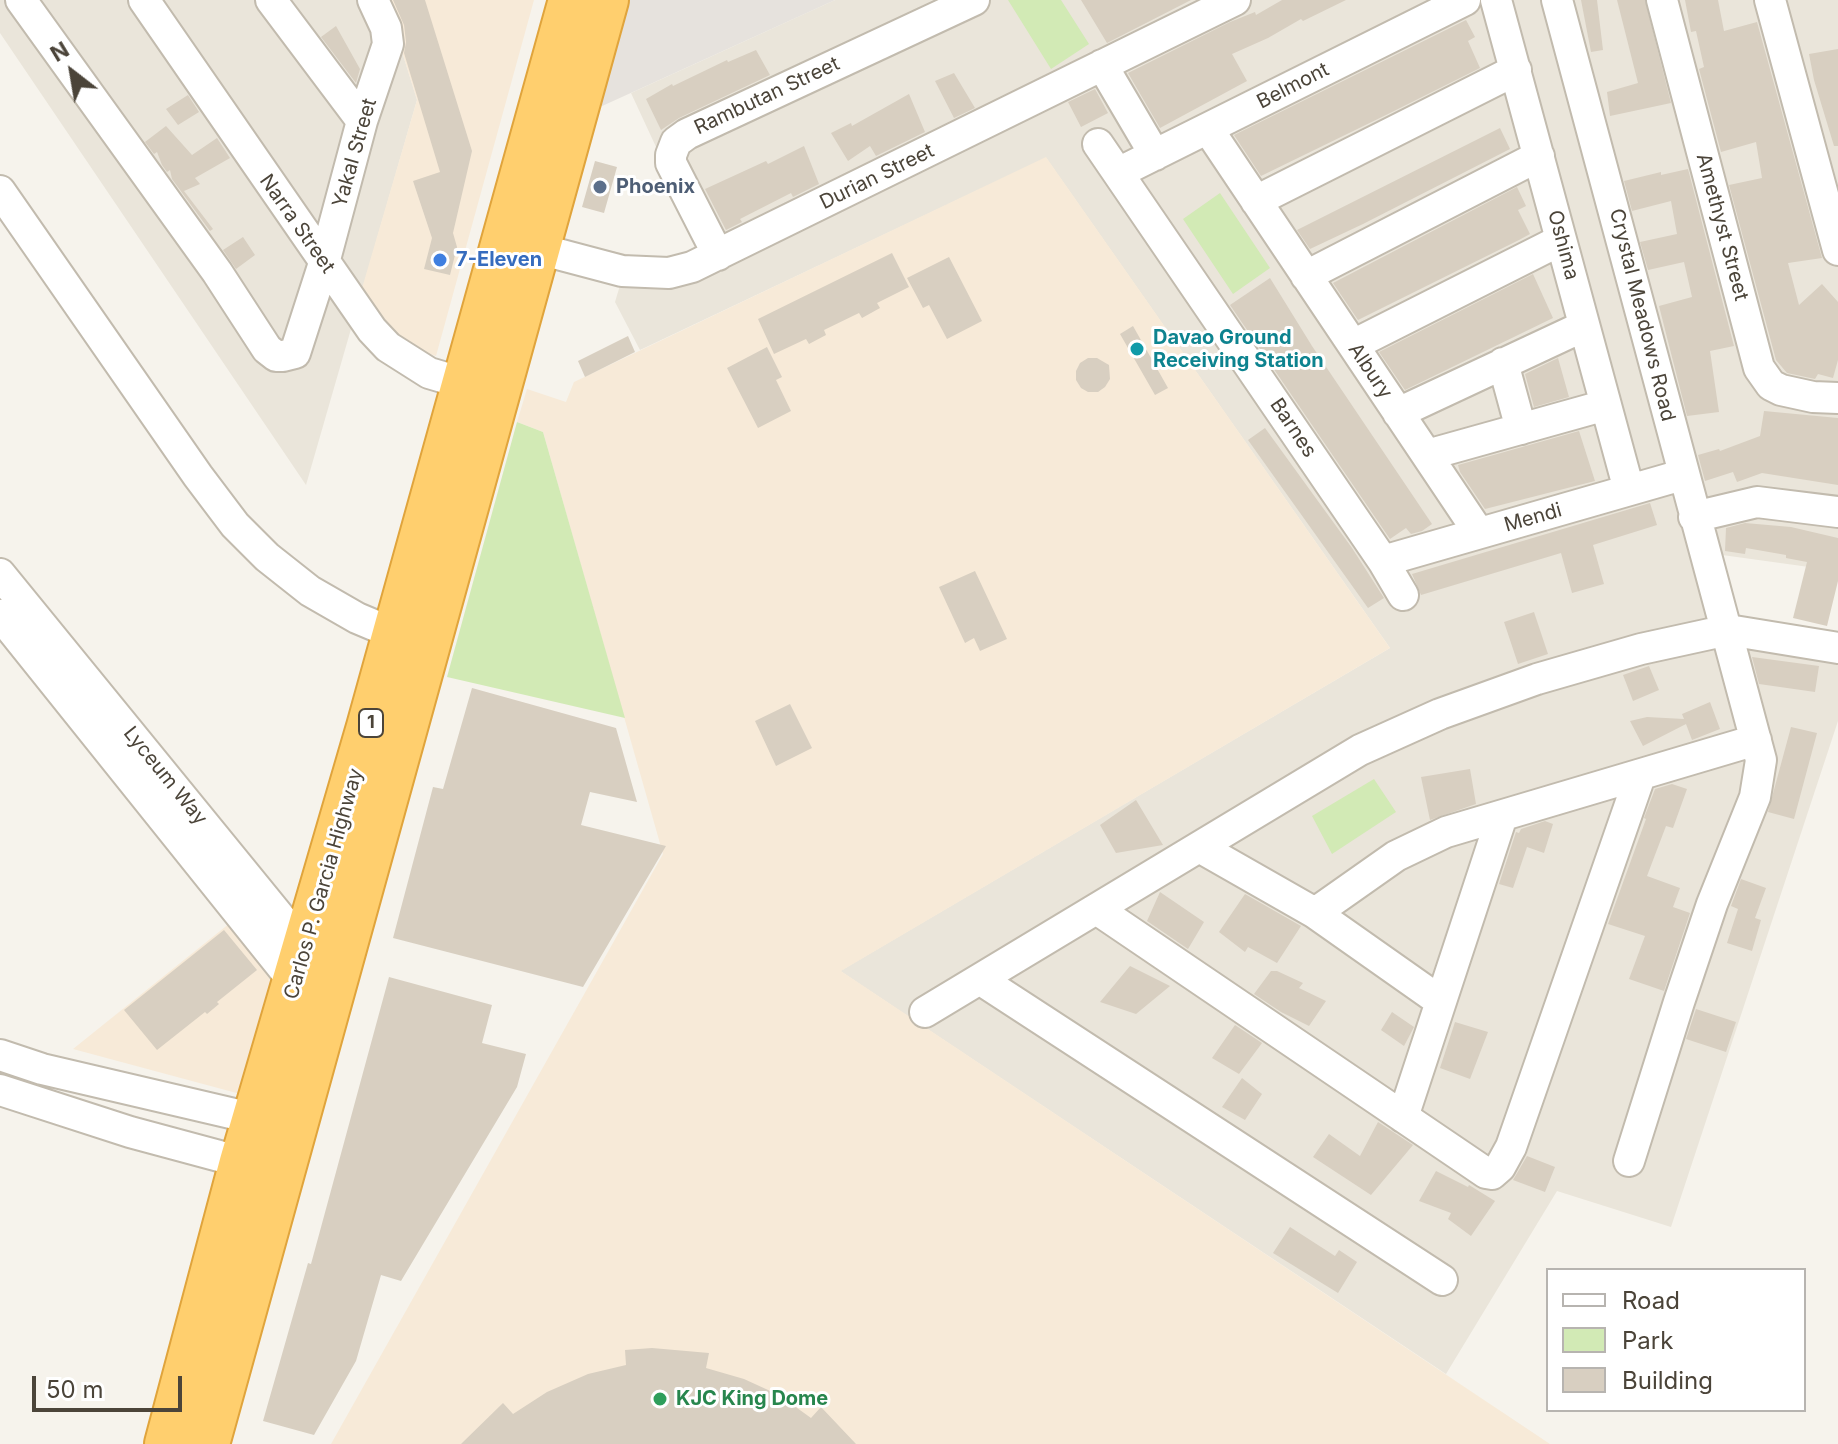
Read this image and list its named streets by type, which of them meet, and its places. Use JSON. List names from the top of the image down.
{
  "streets": {
    "highway": ["1", "Carlos P. Garcia Highway"],
    "street": [
      "Belmont",
      "Rambutan Street",
      "Yakal Street",
      "Durian Street",
      "Narra Street",
      "Amethyst Street",
      "Oshima",
      "Crystal Meadows Road",
      "Albury",
      "Barnes",
      "Mendi",
      "Lyceum Way"
    ]
  },
  "crossings": [
    ["Belmont", "Albury"],
    ["Belmont", "Barnes"],
    ["Rambutan Street", "Durian Street"],
    ["Yakal Street", "Narra Street"],
    ["Durian Street", "Carlos P. Garcia Highway"],
    ["Narra Street", "Carlos P. Garcia Highway"],
    ["Oshima", "Mendi"],
    ["Crystal Meadows Road", "Mendi"],
    ["Albury", "Mendi"],
    ["Barnes", "Mendi"],
    ["Lyceum Way", "Carlos P. Garcia Highway"]
  ],
  "places": [
    "Phoenix",
    "7-Eleven",
    "Davao Ground Receiving Station",
    "KJC King Dome"
  ],
  "legend": ["Road", "Park", "Building"],
  "scale_bar": "50 m",
  "north": "top left"
}
